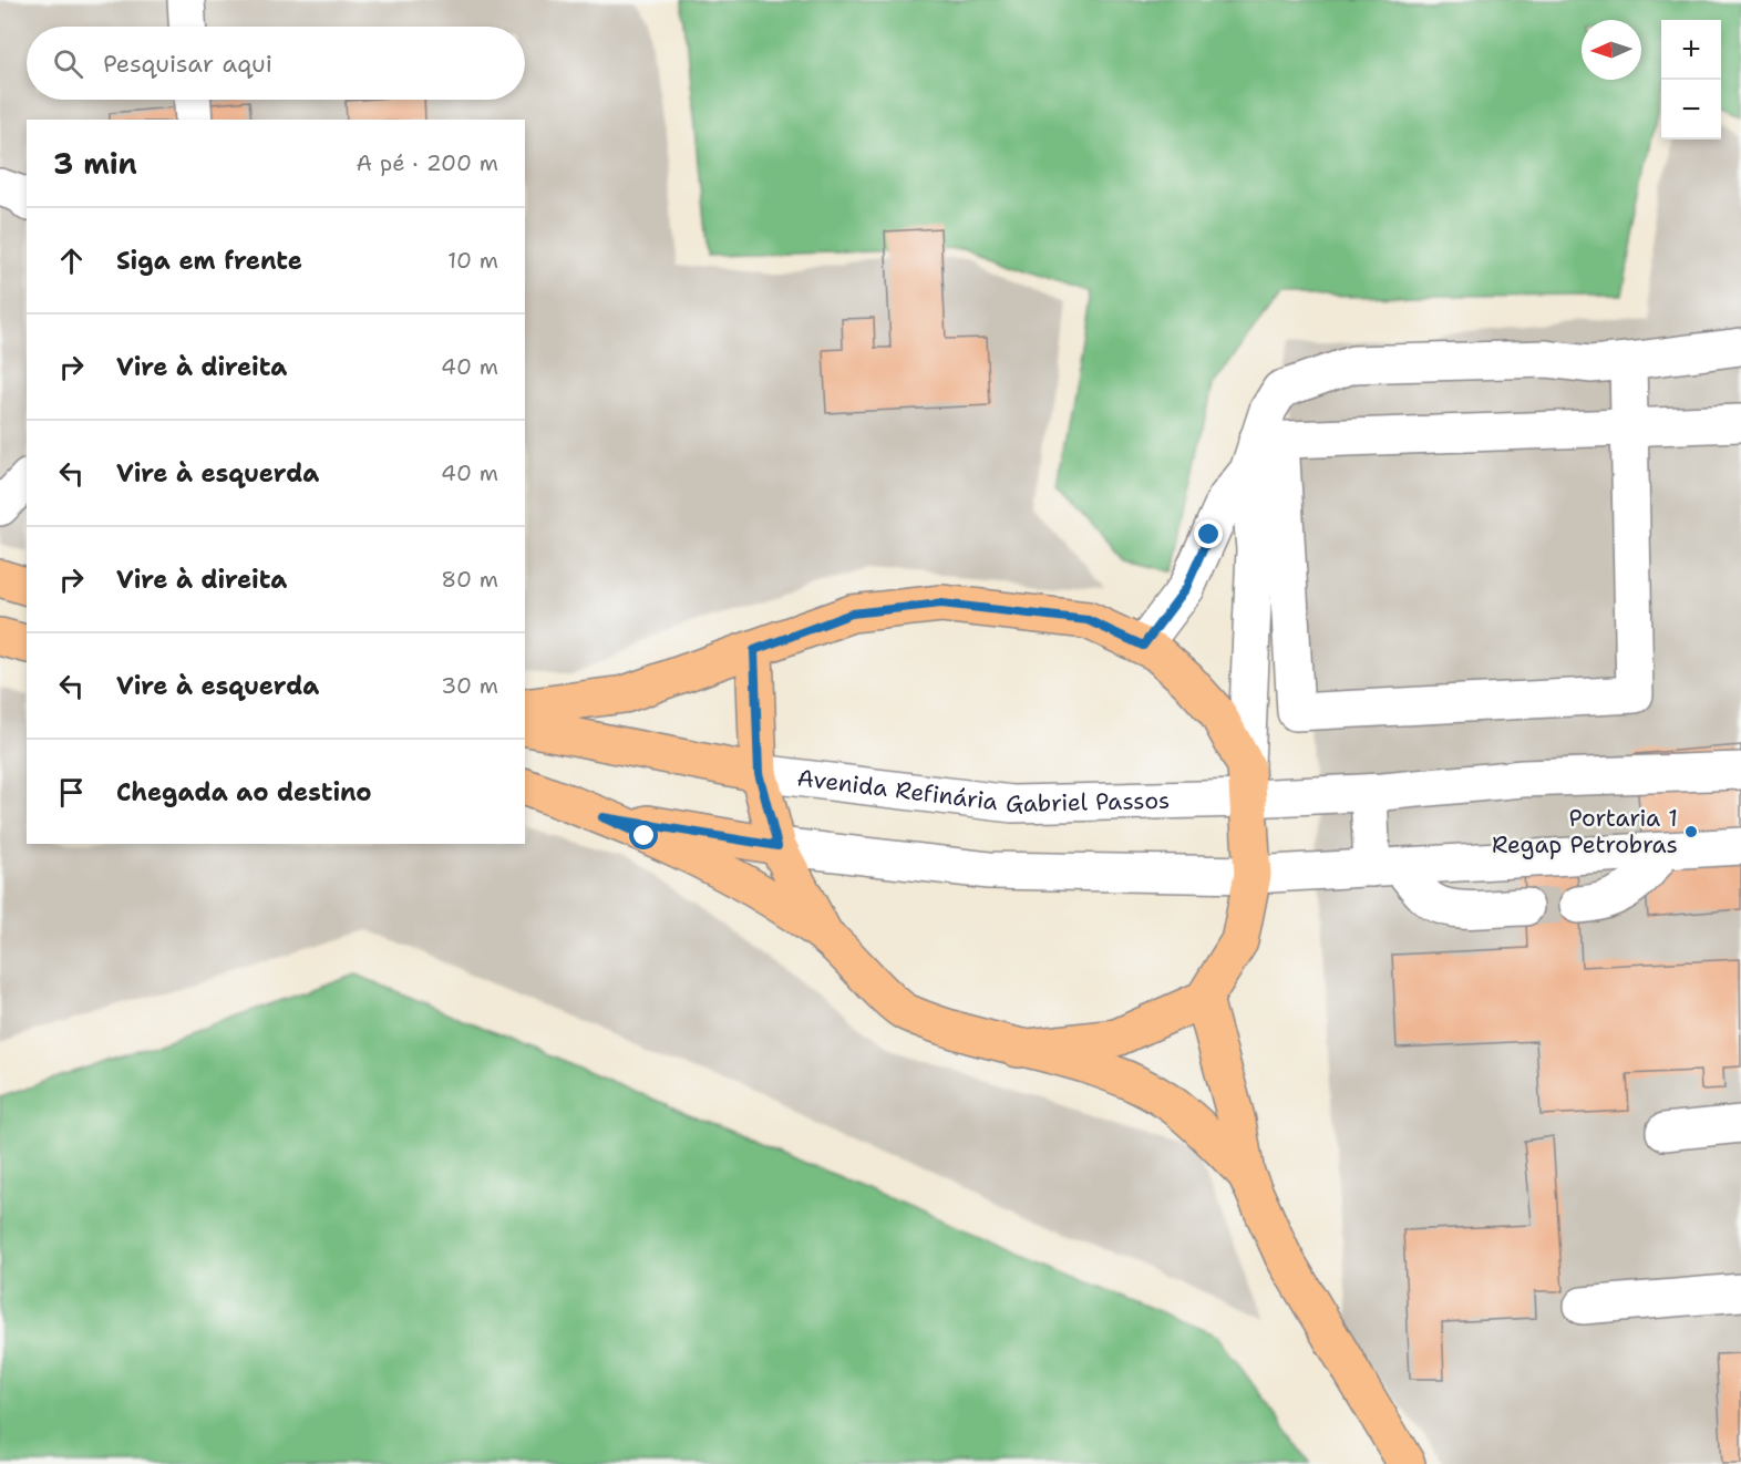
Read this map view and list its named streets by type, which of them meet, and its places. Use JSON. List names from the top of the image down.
{
  "streets": {
    "main road": ["Avenida Refinária Gabriel Passos"]
  },
  "places": ["Portaria 1 Regap Petrobras"],
  "north": "left",
  "page": {
    "map_buttons": ["+", "−"],
    "search": "Pesquisar aqui",
    "heading": ["3 min", "A pé · 200 m"],
    "list": [
      ["Siga em frente", "10 m"],
      ["Vire à direita", "40 m"],
      ["Vire à esquerda", "40 m"],
      ["Vire à direita", "80 m"],
      ["Vire à esquerda", "30 m"],
      "Chegada ao destino"
    ]
  }
}
